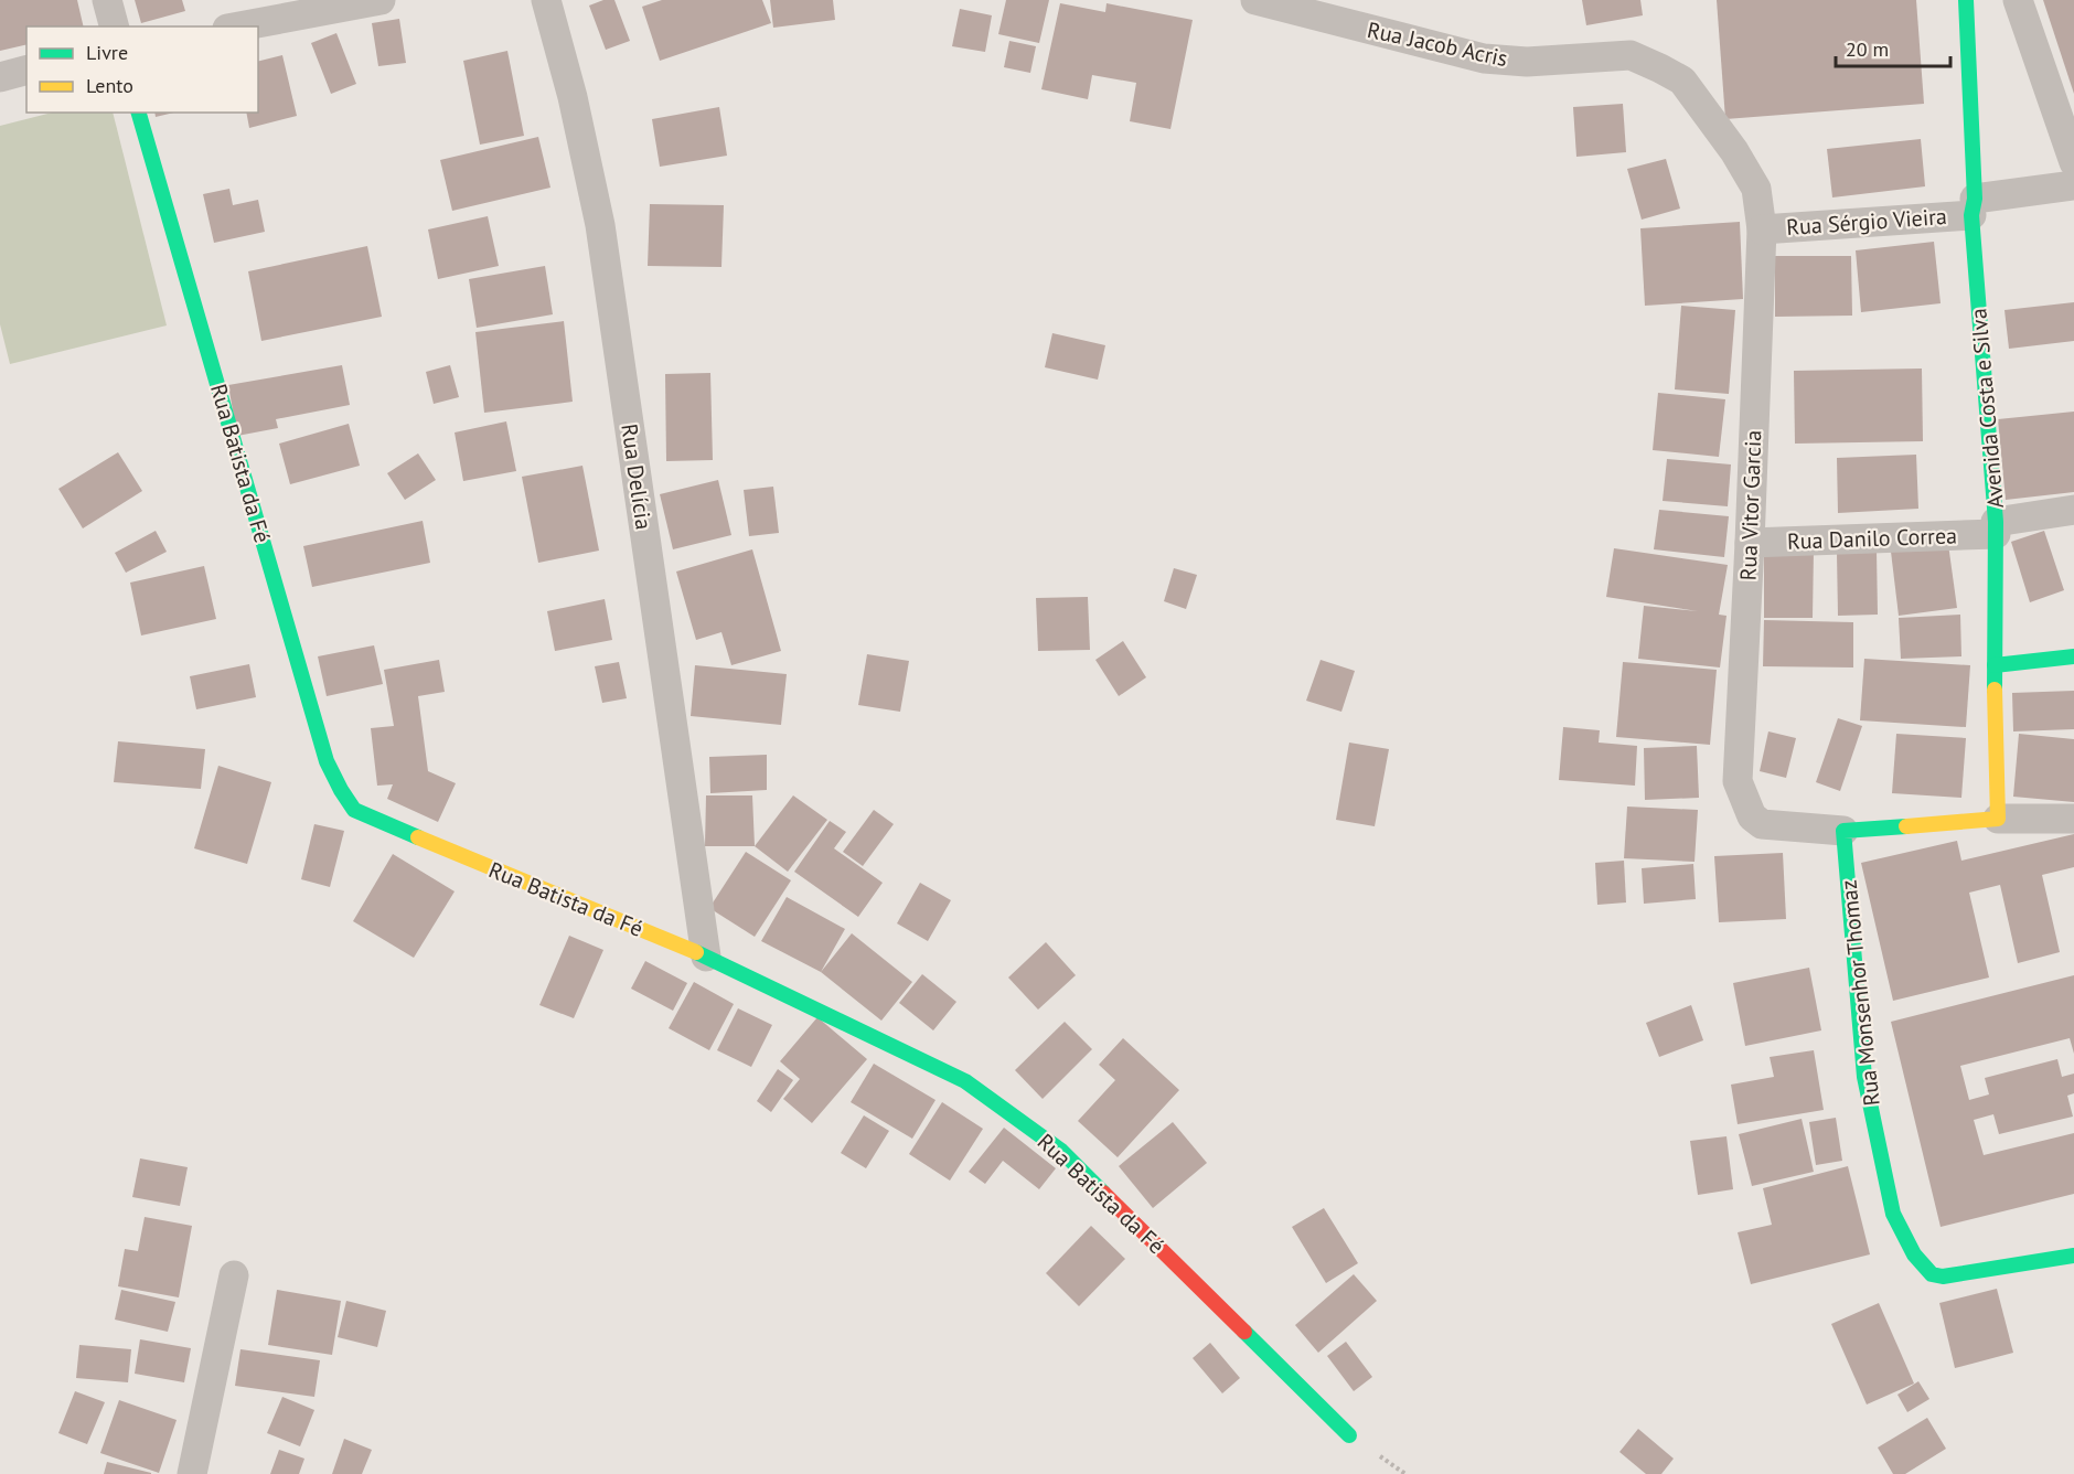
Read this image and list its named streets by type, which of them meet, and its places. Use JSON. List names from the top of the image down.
{
  "streets": {
    "street": [
      "Rua Jacob Acris",
      "Rua Sérgio Vieira",
      "Avenida Costa e Silva",
      "Rua Batista da Fé",
      "Rua Delícia",
      "Rua Vitor Garcia",
      "Rua Danilo Correa",
      "Rua Monsenhor Thomaz"
    ]
  },
  "crossings": [
    ["Rua Jacob Acris", "Rua Sérgio Vieira"],
    ["Rua Jacob Acris", "Rua Vitor Garcia"],
    ["Rua Sérgio Vieira", "Avenida Costa e Silva"],
    ["Rua Sérgio Vieira", "Rua Vitor Garcia"],
    ["Avenida Costa e Silva", "Rua Danilo Correa"],
    ["Rua Batista da Fé", "Rua Delícia"],
    ["Rua Vitor Garcia", "Rua Danilo Correa"],
    ["Rua Vitor Garcia", "Rua Monsenhor Thomaz"]
  ],
  "legend": ["Livre", "Lento"],
  "scale_bar": "20 m"
}
